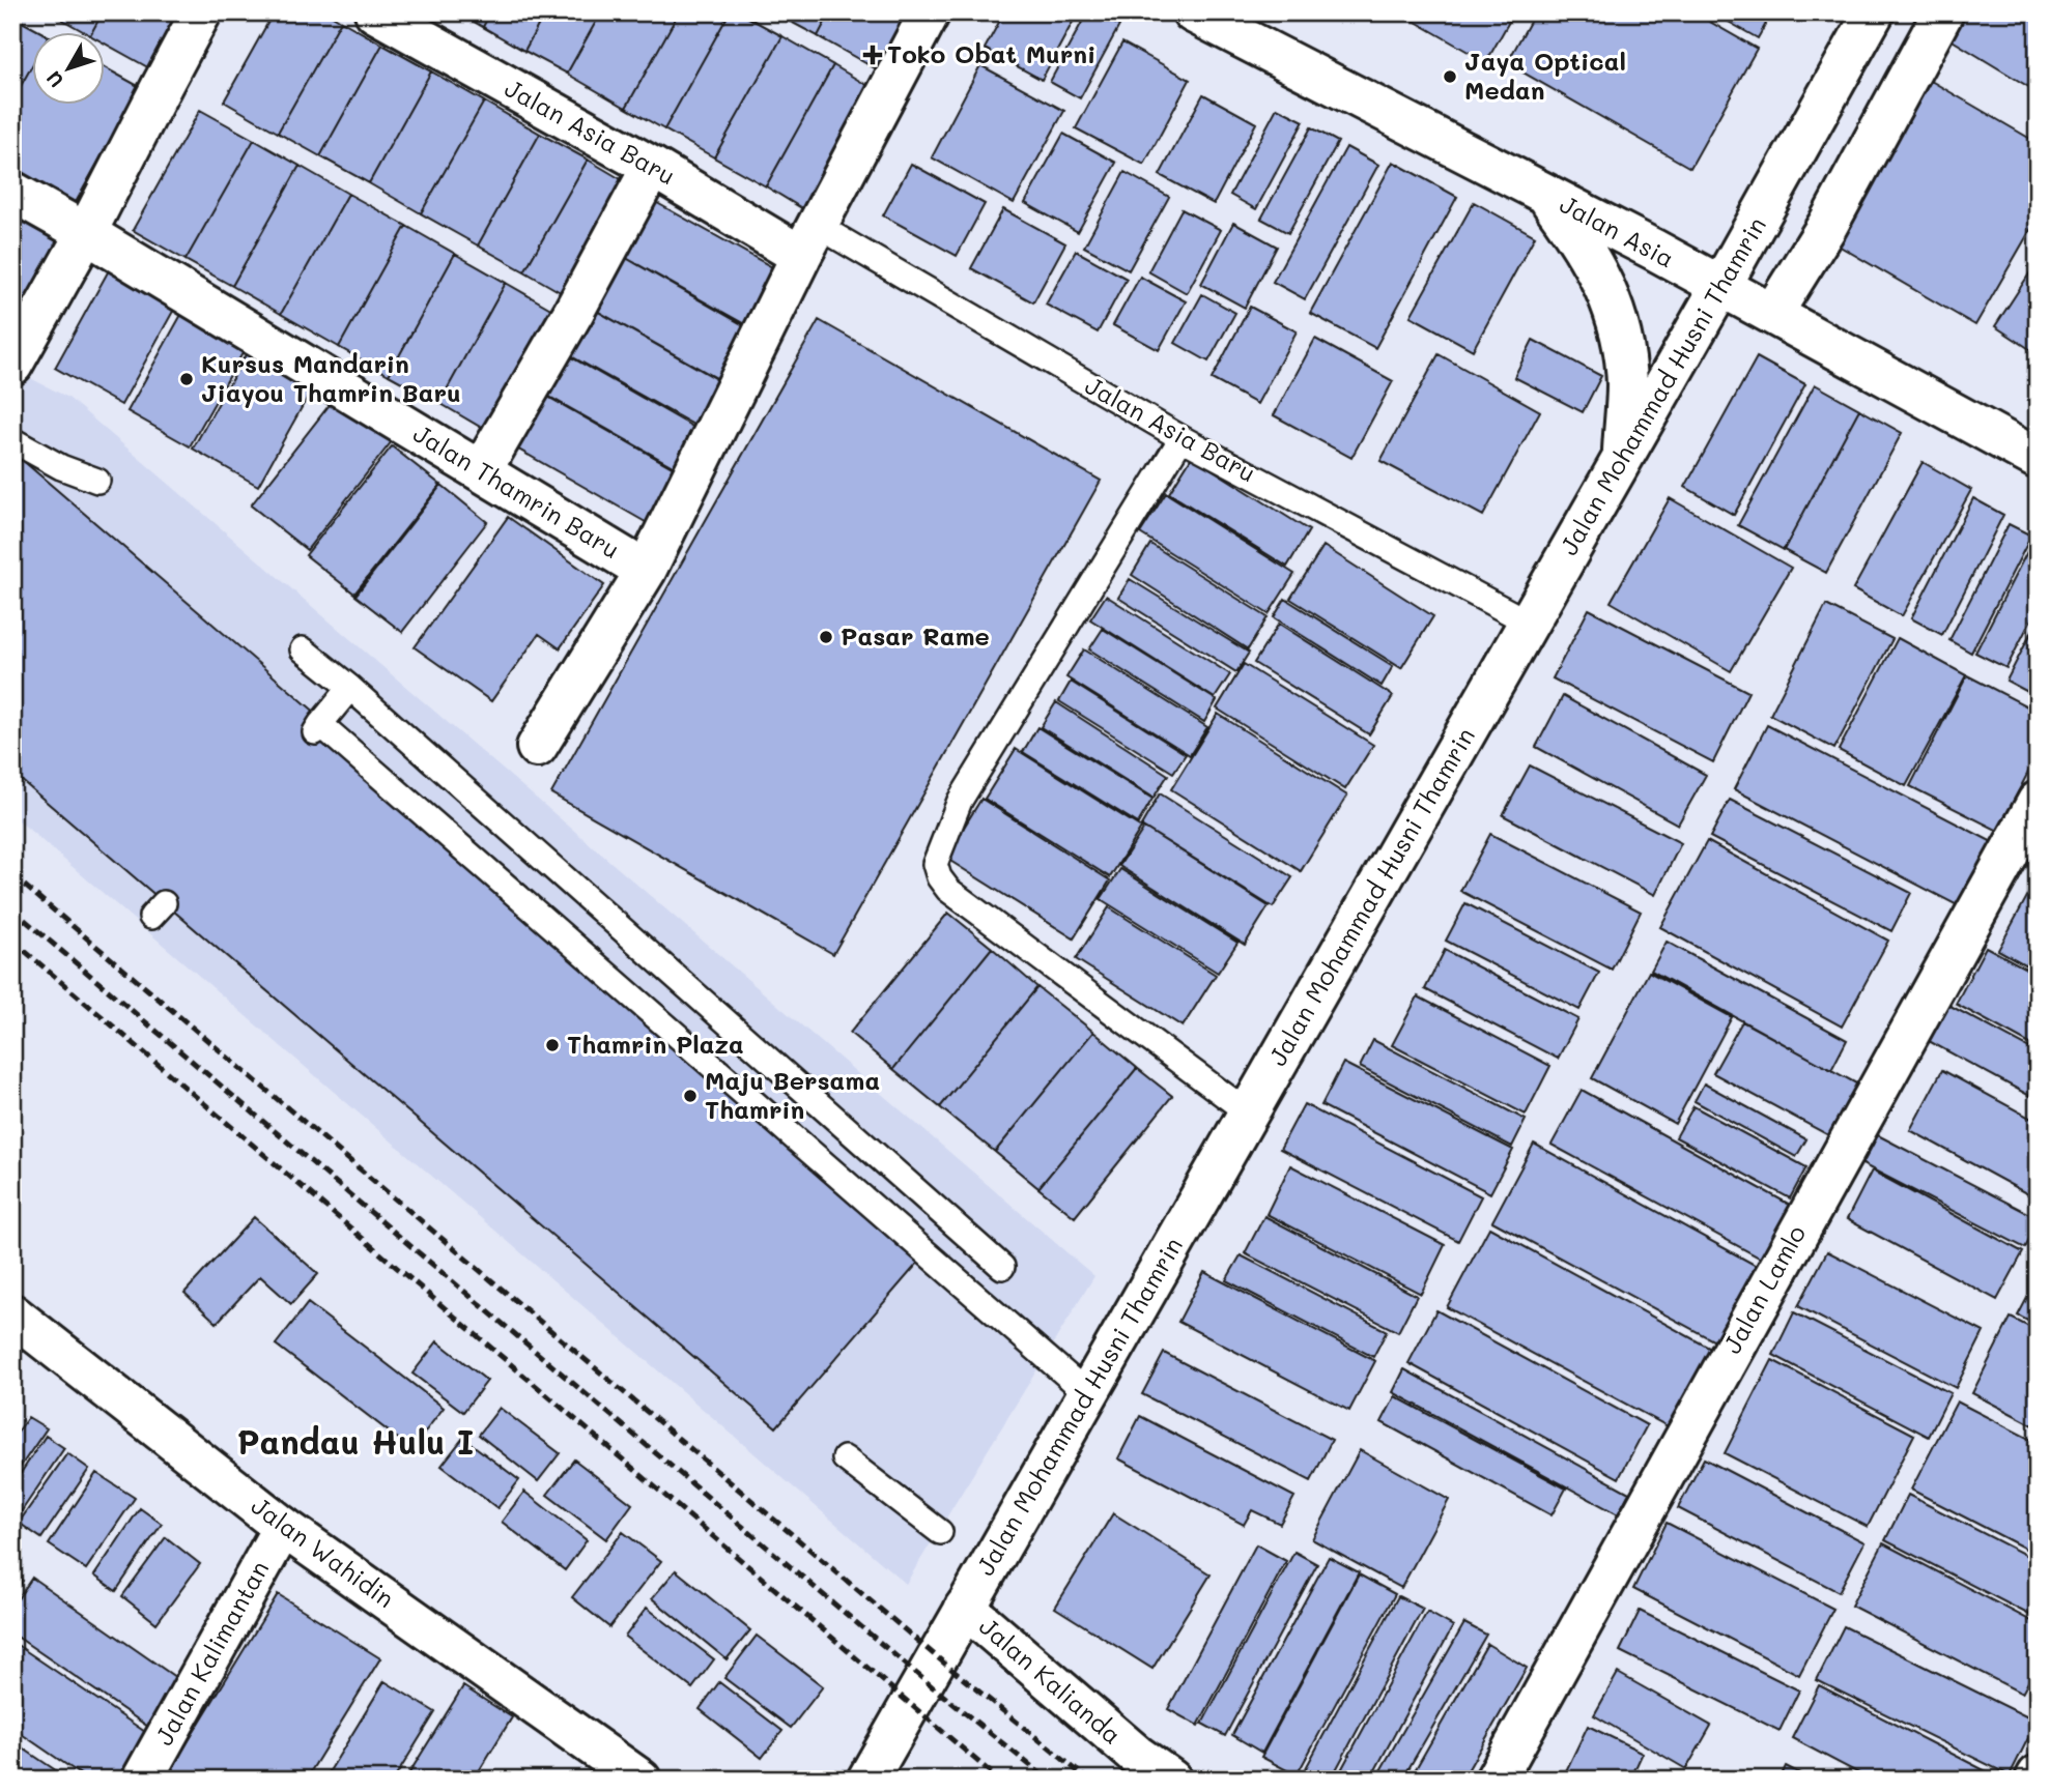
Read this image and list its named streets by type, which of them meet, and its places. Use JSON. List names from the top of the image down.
{
  "streets": {
    "street": [
      "Jalan Asia Baru",
      "Jalan Asia",
      "Jalan Mohammad Husni Thamrin",
      "Jalan Thamrin Baru",
      "Jalan Lamlo",
      "Jalan Wahidin",
      "Jalan Kalimantan",
      "Jalan Kalianda"
    ]
  },
  "crossings": [
    ["Jalan Asia Baru", "Jalan Mohammad Husni Thamrin"],
    ["Jalan Asia", "Jalan Mohammad Husni Thamrin"],
    ["Jalan Mohammad Husni Thamrin", "Jalan Kalianda"],
    ["Jalan Wahidin", "Jalan Kalimantan"]
  ],
  "districts": ["Pandau Hulu I"],
  "places": {
    "health": ["Toko Obat Murni"],
    "other": [
      "Jaya Optical Medan",
      "Kursus Mandarin Jiayou Thamrin Baru",
      "Pasar Rame",
      "Thamrin Plaza",
      "Maju Bersama Thamrin"
    ]
  },
  "north": "bottom left"
}
